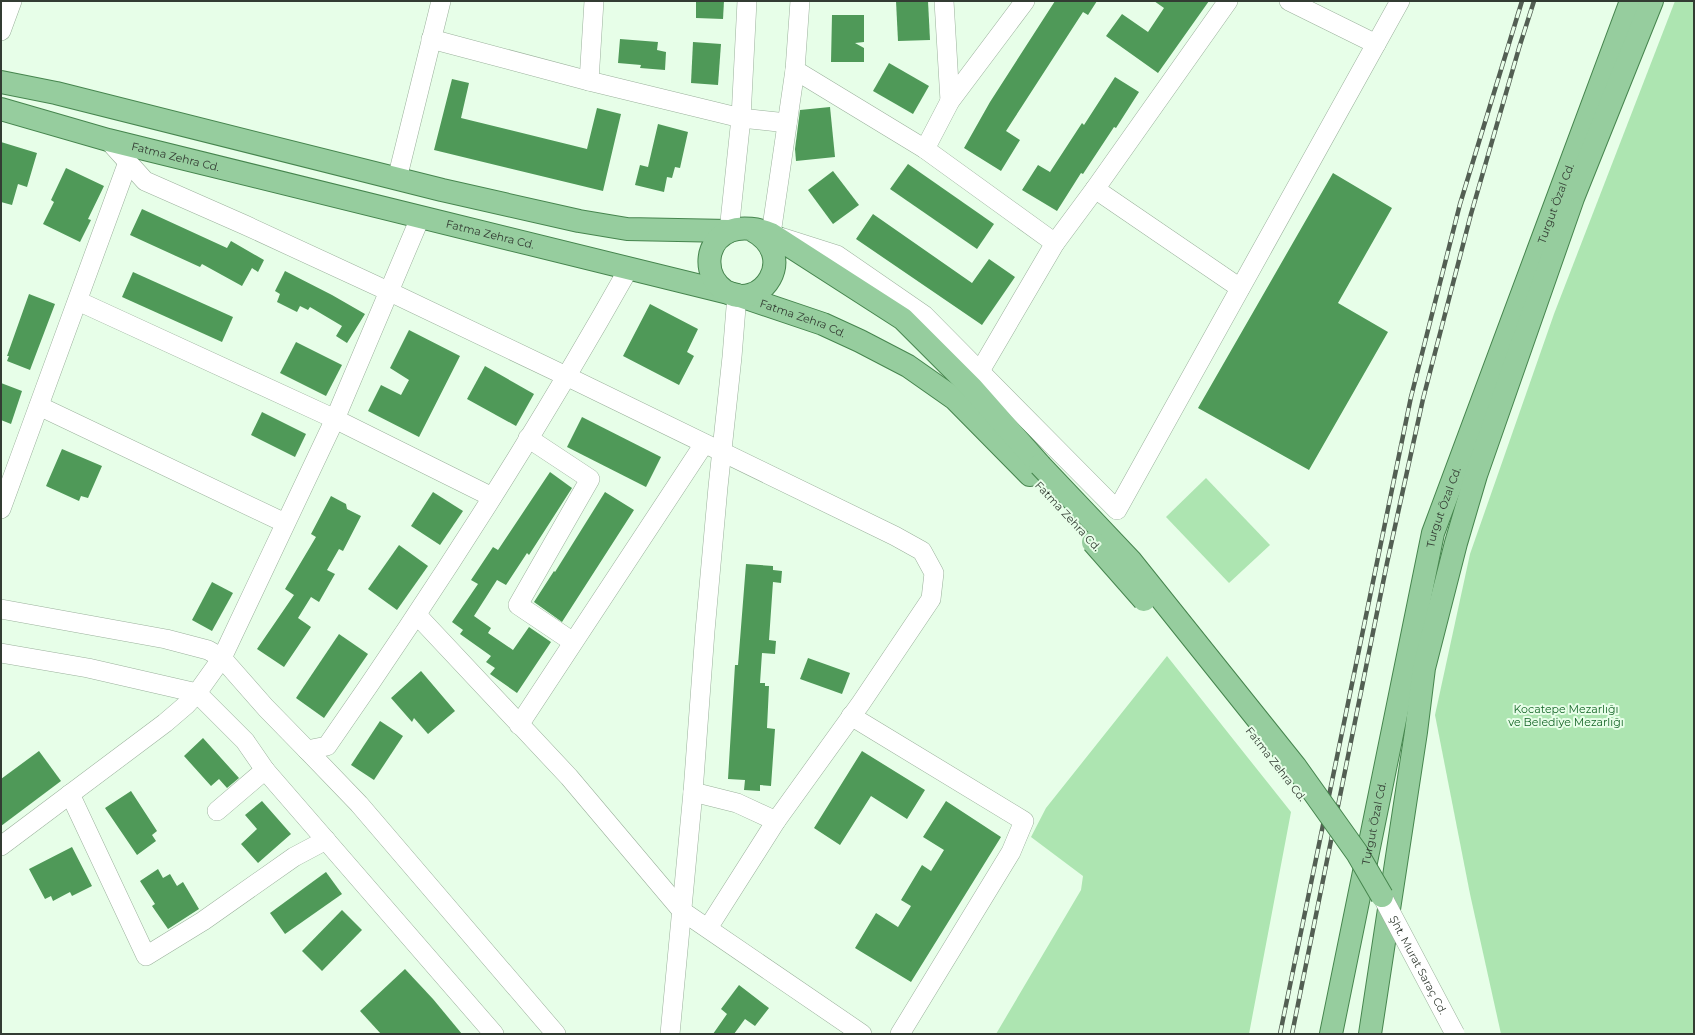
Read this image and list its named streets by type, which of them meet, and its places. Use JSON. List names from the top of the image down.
{
  "streets": {
    "main road": ["Fatma Zehra Cd.", "Turgut Özal Cd."],
    "street": ["Şht. Murat Saraç Cd."]
  },
  "crossings": [
    ["Fatma Zehra Cd.", "Şht. Murat Saraç Cd."]
  ],
  "parks": ["Kocatepe Mezarlığı ve Belediye Mezarlığı"]
}
